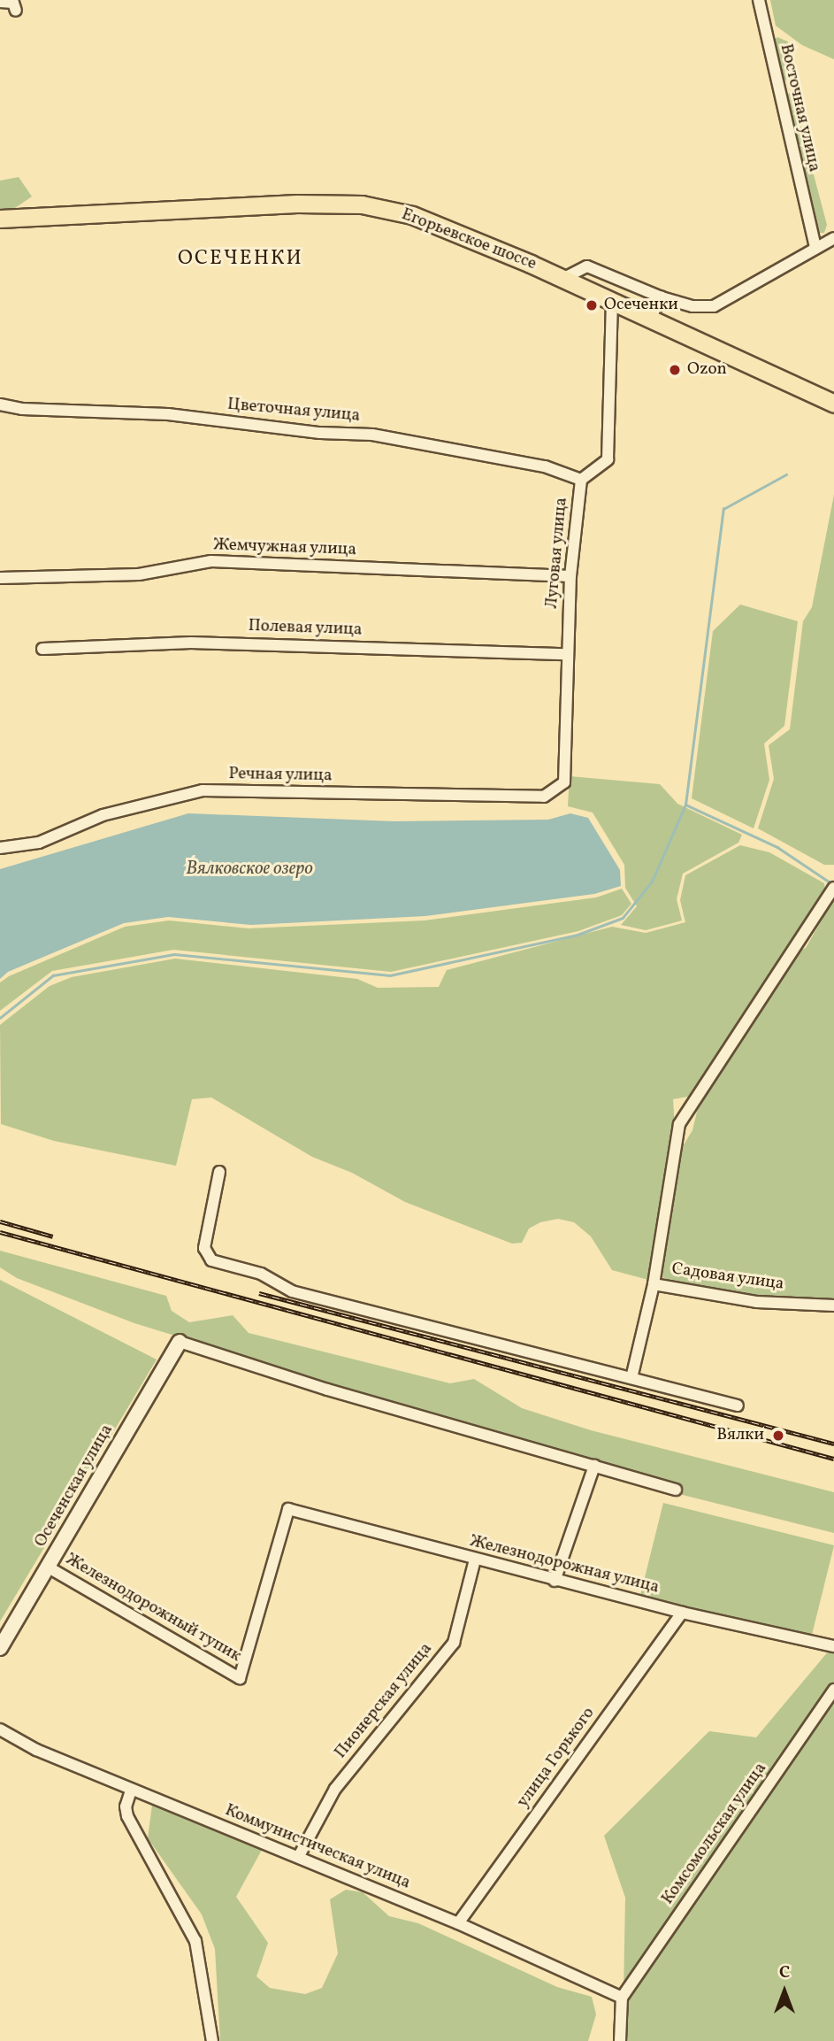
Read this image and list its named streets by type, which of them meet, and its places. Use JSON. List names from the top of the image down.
{
  "streets": {
    "main road": ["Егорьевское шоссе"],
    "street": [
      "Восточная улица",
      "Цветочная улица",
      "Жемчужная улица",
      "Луговая улица",
      "Полевая улица",
      "Речная улица",
      "Садовая улица",
      "Осеченская улица",
      "Железнодорожная улица",
      "Железнодорожный тупик",
      "Пионерская улица",
      "улица Горького",
      "Комсомольская улица",
      "Коммунистическая улица"
    ]
  },
  "crossings": [
    ["Егорьевское шоссе", "Луговая улица"],
    ["Цветочная улица", "Луговая улица"],
    ["Жемчужная улица", "Луговая улица"],
    ["Луговая улица", "Полевая улица"],
    ["Луговая улица", "Речная улица"],
    ["Осеченская улица", "Железнодорожный тупик"],
    ["Железнодорожная улица", "Железнодорожный тупик"],
    ["Железнодорожная улица", "Пионерская улица"],
    ["Железнодорожная улица", "улица Горького"],
    ["Пионерская улица", "Коммунистическая улица"],
    ["улица Горького", "Коммунистическая улица"],
    ["Комсомольская улица", "Коммунистическая улица"]
  ],
  "districts": ["ОСЕЧЕНКИ"],
  "water": ["Вялковское озеро"],
  "places": ["Осеченки", "Ozon", "Вялки"],
  "north": "top"
}
